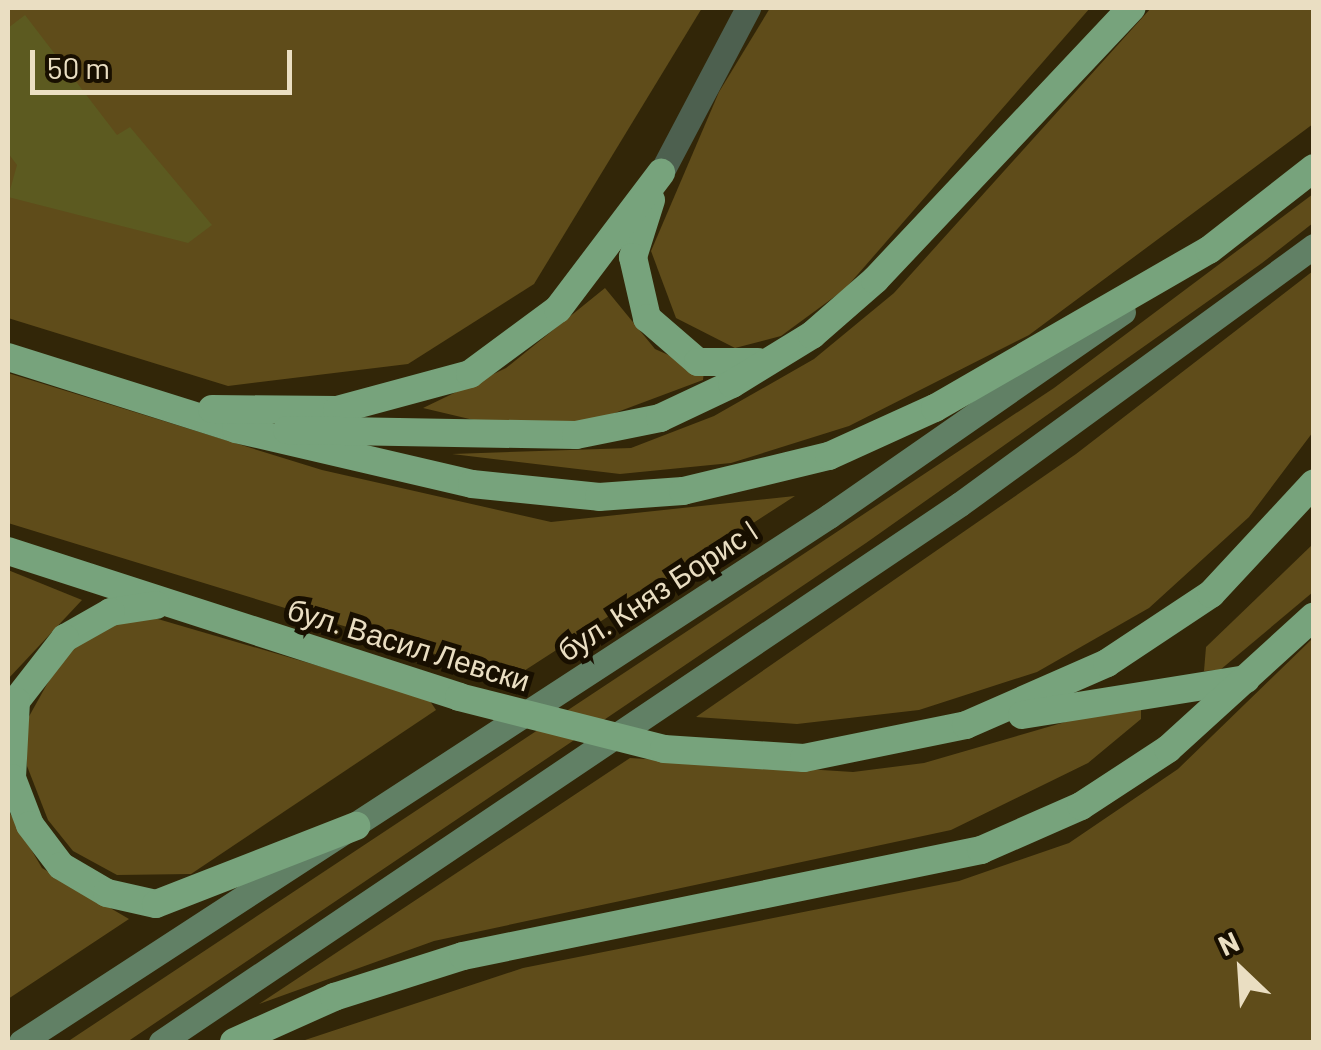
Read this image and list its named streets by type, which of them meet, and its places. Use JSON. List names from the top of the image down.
{
  "streets": {
    "highway": ["бул. Княз Борис I", "бул. Васил Левски"]
  },
  "scale_bar": "50 m",
  "north": "top left"
}
